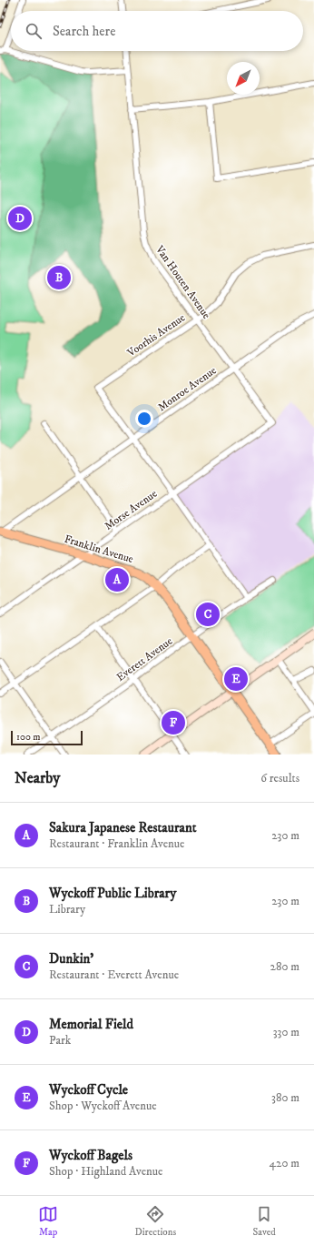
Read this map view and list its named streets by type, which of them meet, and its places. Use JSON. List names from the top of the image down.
{
  "streets": {
    "main road": ["Franklin Avenue"],
    "street": [
      "Van Houten Avenue",
      "Voorhis Avenue",
      "Monroe Avenue",
      "Morse Avenue",
      "Everett Avenue"
    ]
  },
  "crossings": [
    ["Van Houten Avenue", "Voorhis Avenue"],
    ["Van Houten Avenue", "Monroe Avenue"],
    ["Van Houten Avenue", "Morse Avenue"],
    ["Voorhis Avenue", "Monroe Avenue"],
    ["Monroe Avenue", "Franklin Avenue"],
    ["Morse Avenue", "Franklin Avenue"],
    ["Franklin Avenue", "Everett Avenue"]
  ],
  "scale_bar": "100 m",
  "north": "bottom left",
  "page": {
    "search": "Search here",
    "pins": [
      "D",
      "B",
      "A",
      "C",
      "E",
      "F"
    ],
    "scale": "100 m",
    "heading": ["Nearby", "6 results"],
    "list": [
      {
        "mark": "A",
        "name": "Sakura Japanese Restaurant",
        "note": "Restaurant · Franklin Avenue",
        "value": "230 m"
      },
      {
        "mark": "B",
        "name": "Wyckoff Public Library",
        "note": "Library",
        "value": "230 m"
      },
      {
        "mark": "C",
        "name": "Dunkin'",
        "note": "Restaurant · Everett Avenue",
        "value": "280 m"
      },
      {
        "mark": "D",
        "name": "Memorial Field",
        "note": "Park",
        "value": "330 m"
      },
      {
        "mark": "E",
        "name": "Wyckoff Cycle",
        "note": "Shop · Wyckoff Avenue",
        "value": "380 m"
      },
      {
        "mark": "F",
        "name": "Wyckoff Bagels",
        "note": "Shop · Highland Avenue",
        "value": "420 m"
      }
    ],
    "nav": ["Map", "Directions", "Saved"]
  }
}
